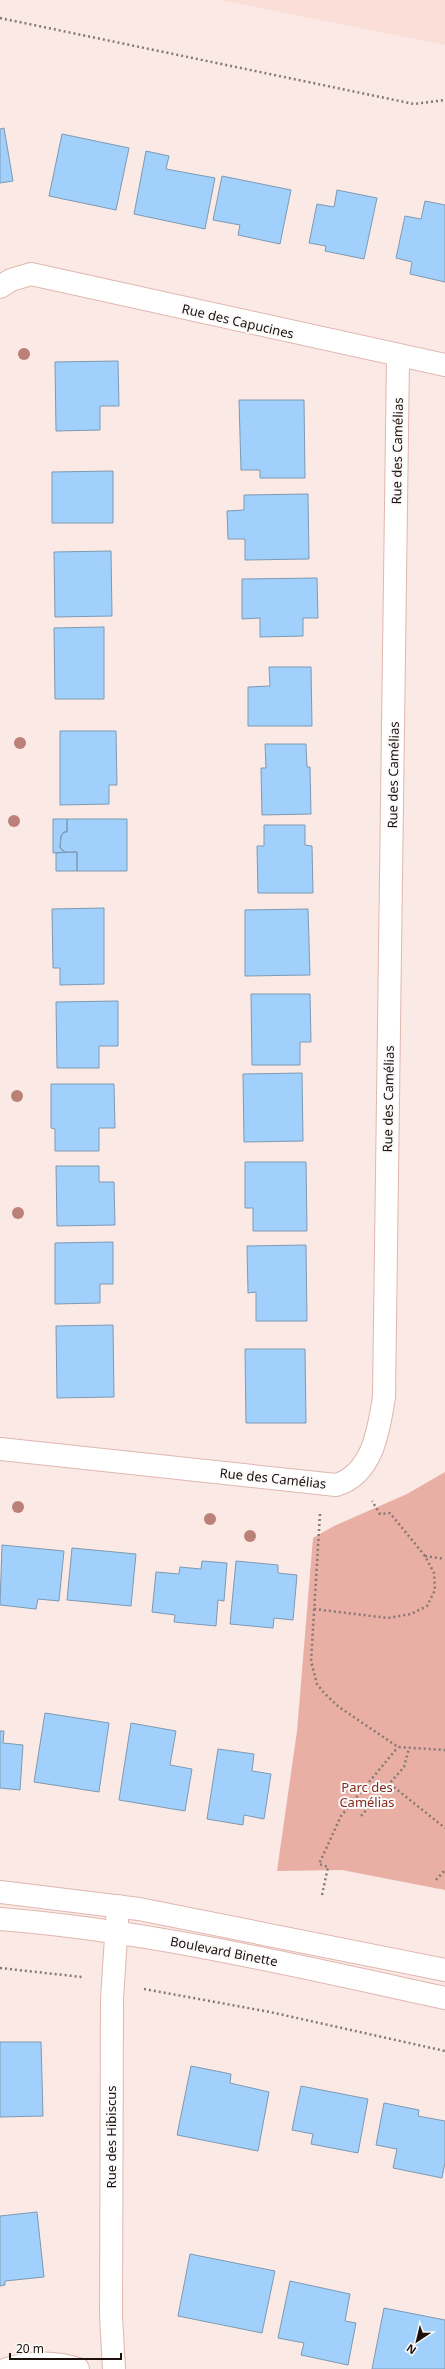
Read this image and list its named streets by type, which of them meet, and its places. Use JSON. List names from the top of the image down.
{
  "streets": {
    "street": [
      "Rue des Capucines",
      "Rue des Camélias",
      "Boulevard Binette",
      "Rue des Hibiscus"
    ]
  },
  "crossings": [
    ["Rue des Capucines", "Rue des Camélias"],
    ["Boulevard Binette", "Rue des Hibiscus"]
  ],
  "parks": ["Parc des Camélias"],
  "scale_bar": "20 m",
  "north": "bottom left"
}
